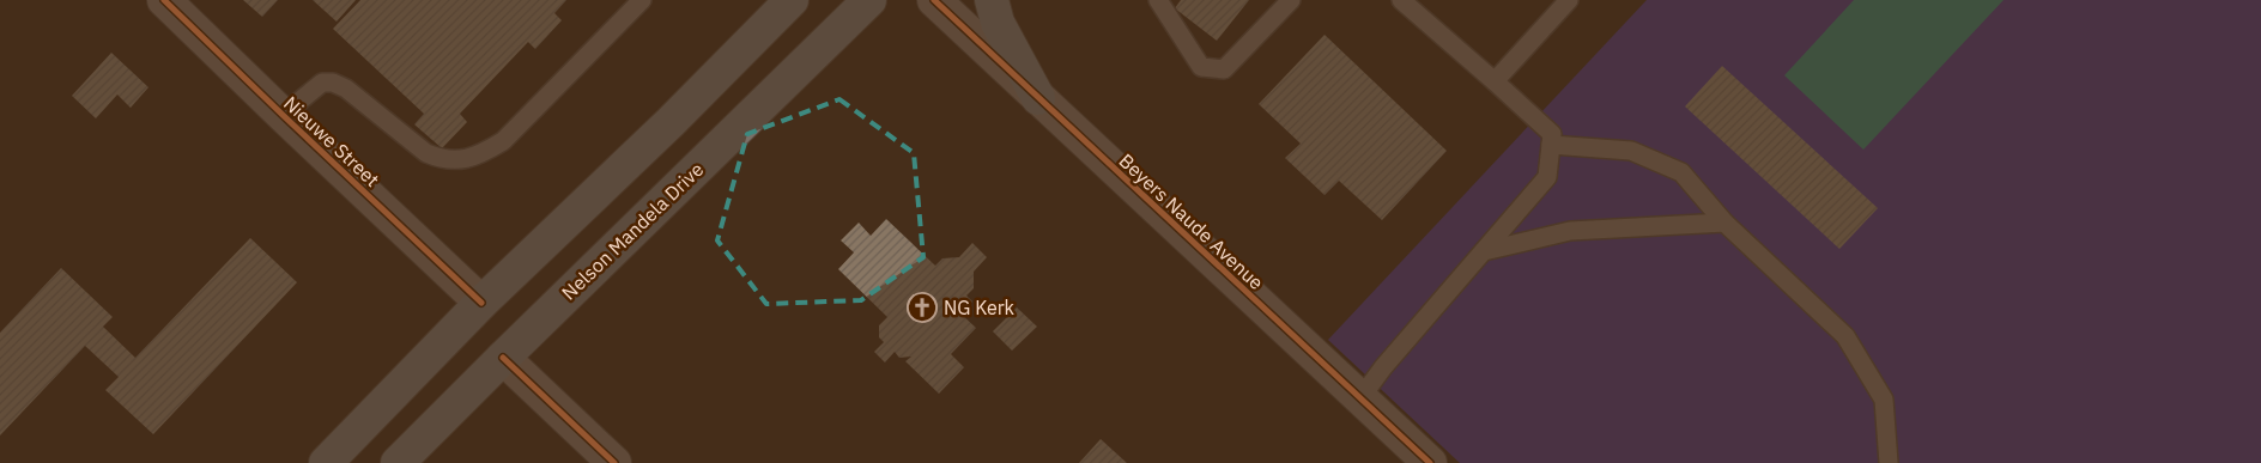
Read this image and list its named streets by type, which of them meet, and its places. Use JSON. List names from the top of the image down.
{
  "streets": {
    "highway": ["Nelson Mandela Drive"],
    "street": ["Nieuwe Street", "Beyers Naude Avenue"]
  },
  "places": {
    "church": ["NG Kerk"]
  }
}
